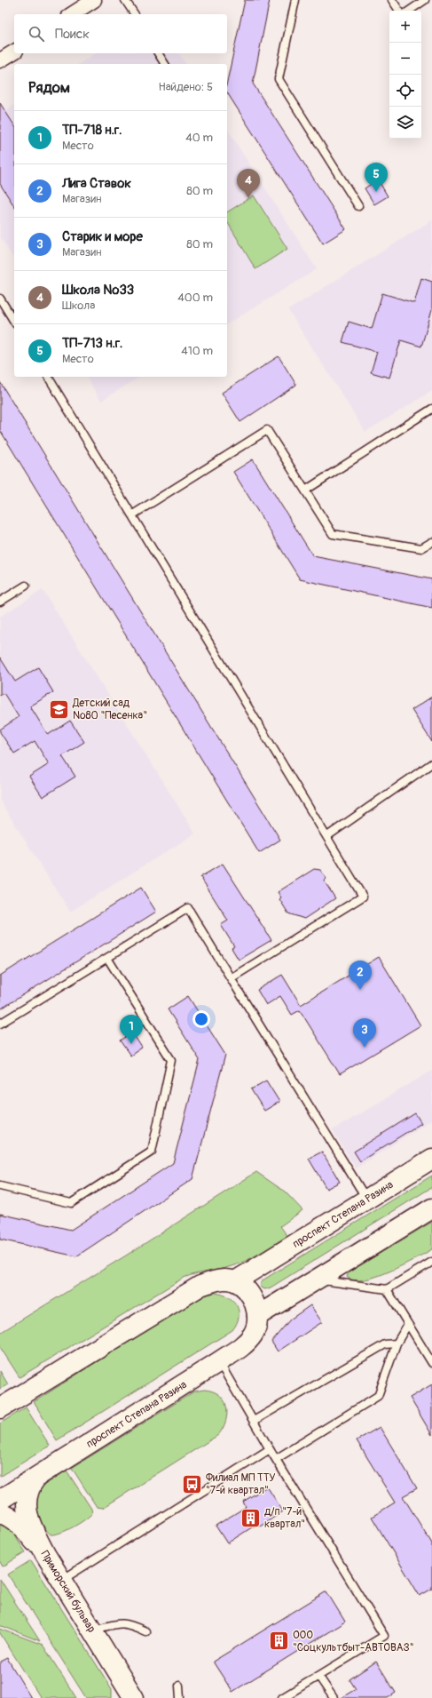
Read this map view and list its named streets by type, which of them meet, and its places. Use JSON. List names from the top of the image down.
{
  "streets": {
    "main road": ["проспект Степана Разина", "Приморский бульвар"]
  },
  "crossings": [
    ["проспект Степана Разина", "Приморский бульвар"]
  ],
  "places": {
    "school or university": ["Детский сад №80 \"Песенка\""],
    "bus stop": ["Филиал МП ТТУ \"7-й квартал\""],
    "building": ["д/п \"7-й квартал\"", "ООО \"Соцкультбыт-АВТОВАЗ\""]
  },
  "page": {
    "map_buttons": ["+", "−"],
    "search": "Поиск",
    "heading": ["Рядом", "Найдено: 5"],
    "list": [
      {
        "mark": "1",
        "name": "ТП-718 н.г.",
        "note": "Место",
        "value": "40 m"
      },
      {
        "mark": "2",
        "name": "Лига Ставок",
        "note": "Магазин",
        "value": "80 m"
      },
      {
        "mark": "3",
        "name": "Старик и море",
        "note": "Магазин",
        "value": "80 m"
      },
      {
        "mark": "4",
        "name": "Школа №33",
        "note": "Школа",
        "value": "400 m"
      },
      {
        "mark": "5",
        "name": "ТП-713 н.г.",
        "note": "Место",
        "value": "410 m"
      }
    ],
    "pins": [
      "5",
      "4",
      "2",
      "1",
      "3"
    ]
  }
}
